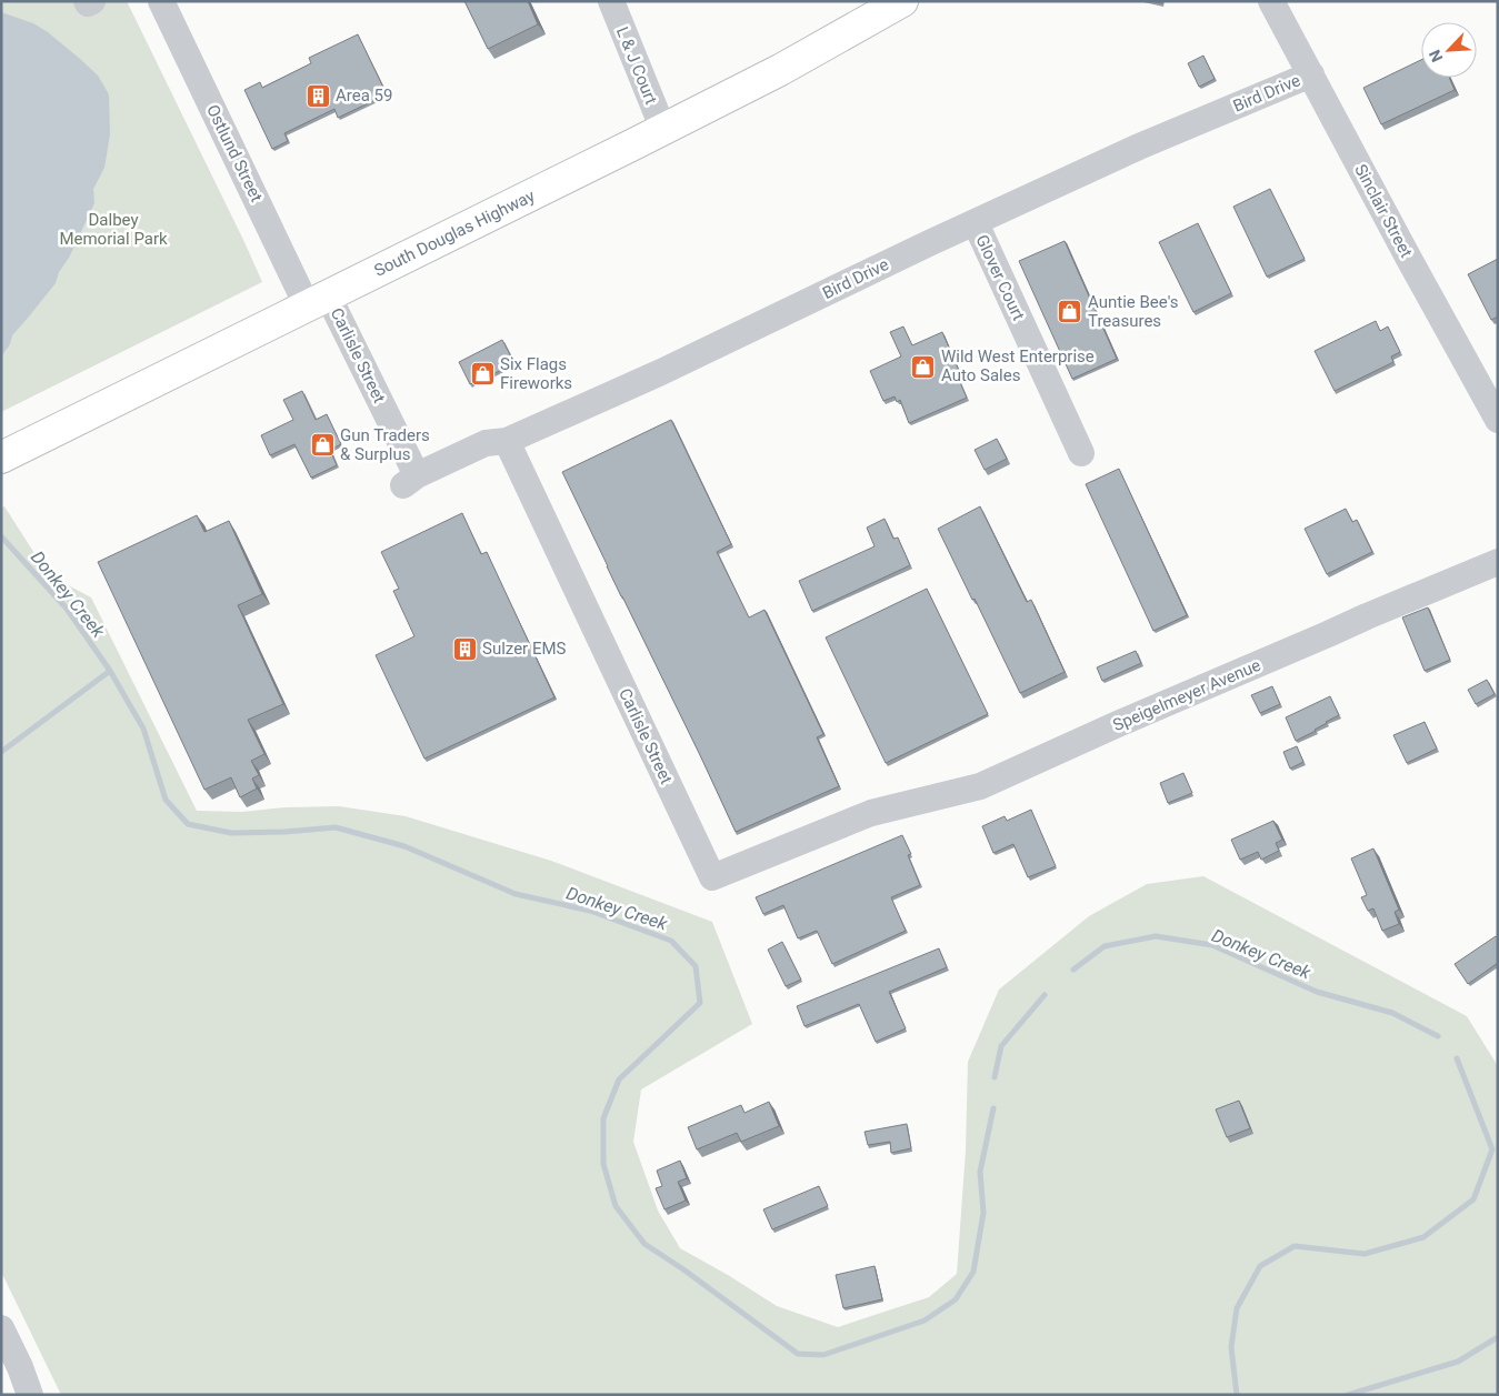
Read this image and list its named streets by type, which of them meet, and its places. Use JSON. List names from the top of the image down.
{
  "streets": {
    "highway": ["South Douglas Highway"],
    "street": [
      "L & J Court",
      "Bird Drive",
      "Ostlund Street",
      "Sinclair Street",
      "Glover Court",
      "Carlisle Street",
      "Speigelmeyer Avenue"
    ]
  },
  "crossings": [
    ["L & J Court", "South Douglas Highway"],
    ["Bird Drive", "Sinclair Street"],
    ["Bird Drive", "Glover Court"],
    ["Bird Drive", "Carlisle Street"],
    ["Ostlund Street", "South Douglas Highway"],
    ["Ostlund Street", "Carlisle Street"],
    ["South Douglas Highway", "Carlisle Street"],
    ["Carlisle Street", "Speigelmeyer Avenue"]
  ],
  "water": ["Donkey Creek"],
  "parks": ["Dalbey Memorial Park"],
  "places": {
    "building": ["Area 59", "Sulzer EMS"],
    "shop": [
      "Auntie Bee's Treasures",
      "Wild West Enterprise Auto Sales",
      "Six Flags Fireworks",
      "Gun Traders & Surplus"
    ]
  },
  "north": "bottom left"
}
